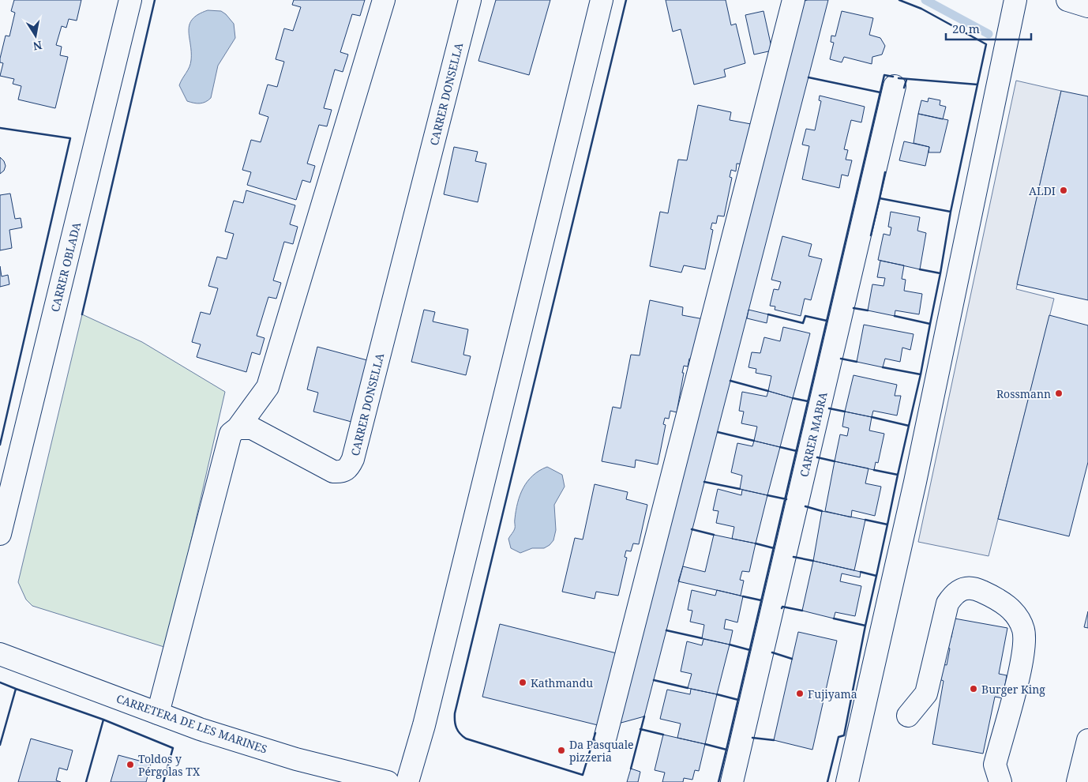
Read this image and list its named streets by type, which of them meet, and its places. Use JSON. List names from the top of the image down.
{
  "streets": {
    "street": [
      "CARRER DONSELLA",
      "CARRER OBLADA",
      "CARRER MABRA",
      "CARRETERA DE LES MARINES"
    ]
  },
  "places": [
    "ALDI",
    "Rossmann",
    "Kathmandu",
    "Burger King",
    "Fujiyama",
    "Da Pasquale pizzeria",
    "Toldos y Pérgolas TX"
  ],
  "scale_bar": "20 m",
  "north": "bottom"
}
